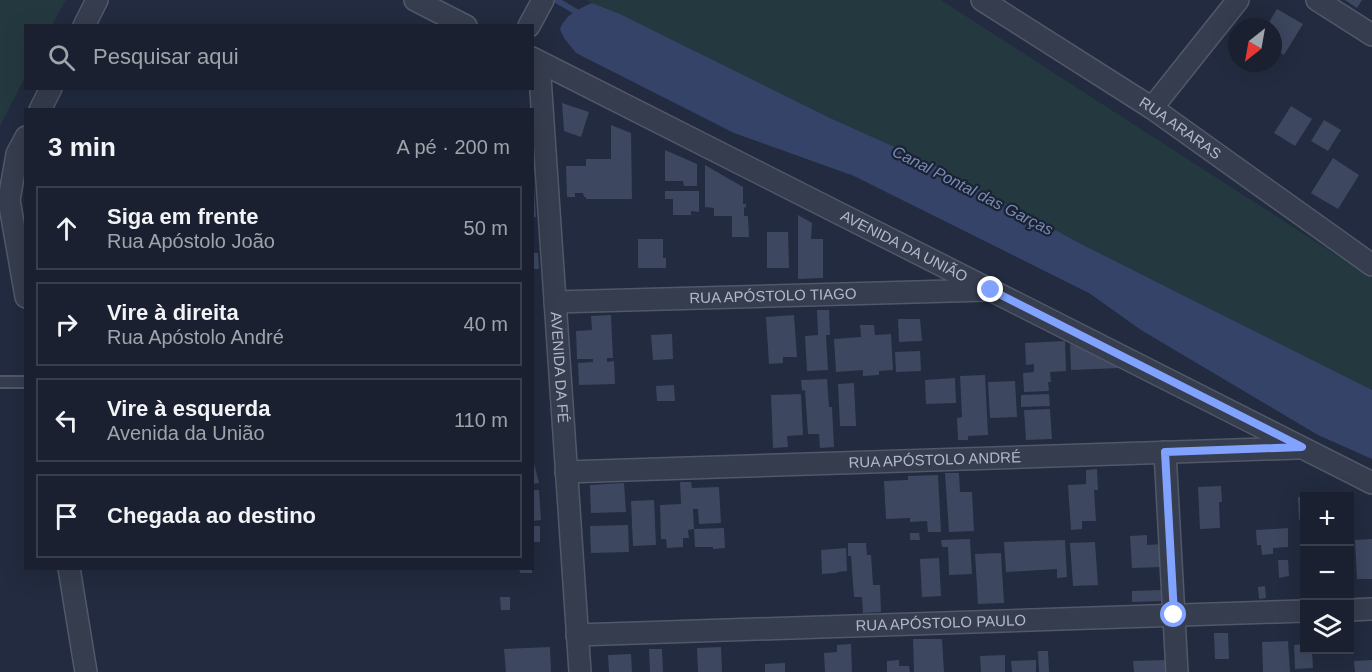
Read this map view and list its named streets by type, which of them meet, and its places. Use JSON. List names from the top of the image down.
{
  "streets": {
    "street": [
      "RUA ARARAS",
      "AVENIDA DA UNIÃO",
      "RUA APÓSTOLO TIAGO",
      "AVENIDA DA FÉ",
      "RUA APÓSTOLO ANDRÉ",
      "RUA APÓSTOLO PAULO"
    ]
  },
  "crossings": [
    ["AVENIDA DA UNIÃO", "RUA APÓSTOLO TIAGO"],
    ["AVENIDA DA UNIÃO", "AVENIDA DA FÉ"],
    ["AVENIDA DA UNIÃO", "RUA APÓSTOLO ANDRÉ"],
    ["RUA APÓSTOLO TIAGO", "AVENIDA DA FÉ"],
    ["AVENIDA DA FÉ", "RUA APÓSTOLO ANDRÉ"],
    ["AVENIDA DA FÉ", "RUA APÓSTOLO PAULO"]
  ],
  "water": ["Canal Pontal das Garças"],
  "north": "bottom left",
  "page": {
    "search": "Pesquisar aqui",
    "heading": ["3 min", "A pé · 200 m"],
    "list": [
      ["Siga em frente", "Rua Apóstolo João", "50 m"],
      ["Vire à direita", "Rua Apóstolo André", "40 m"],
      ["Vire à esquerda", "Avenida da União", "110 m"],
      "Chegada ao destino"
    ],
    "map_buttons": ["+", "−"]
  }
}
